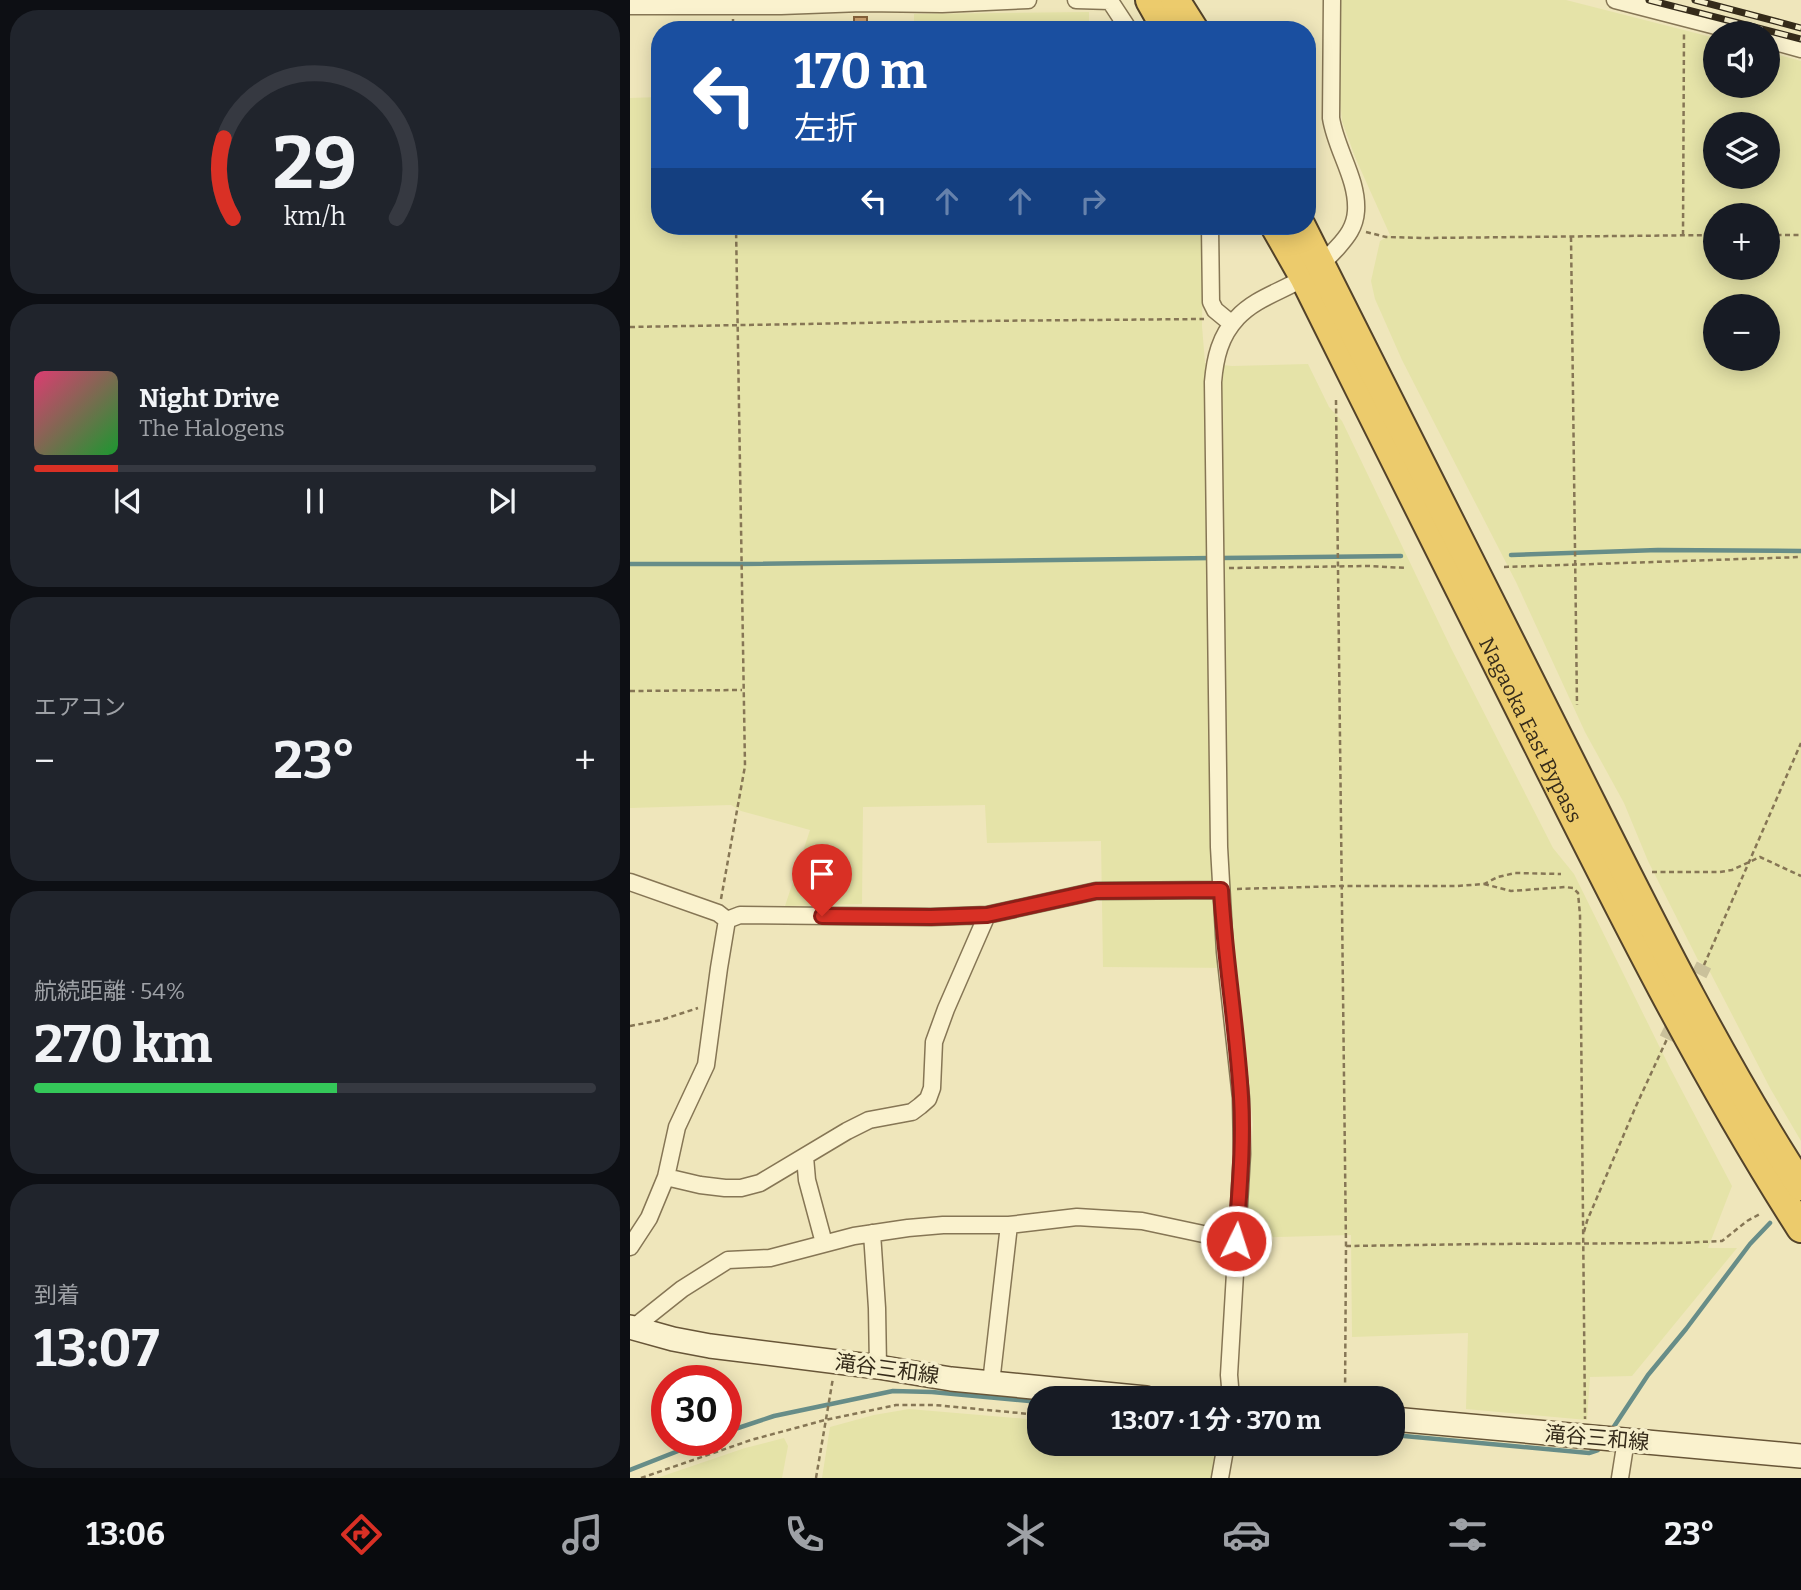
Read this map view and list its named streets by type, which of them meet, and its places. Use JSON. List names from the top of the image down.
{
  "streets": {
    "highway": ["Nagaoka East Bypass"],
    "main road": ["滝谷三和線"]
  },
  "page": {
    "map_buttons": ["+", "−"],
    "turn": ["170 m", "左折"],
    "song": ["Night Drive", "The Halogens"],
    "tile": [
      "エアコン",
      ["航続距離 · 54%", "270 km"],
      ["到着", "13:07"]
    ],
    "heat": ["−", "23°", "+"],
    "limit": "30",
    "trip": "13:07 · 1 分 · 370 m",
    "tabs": ["13:06", "23°"],
    "gauge": ["29", "km/h"]
  }
}
